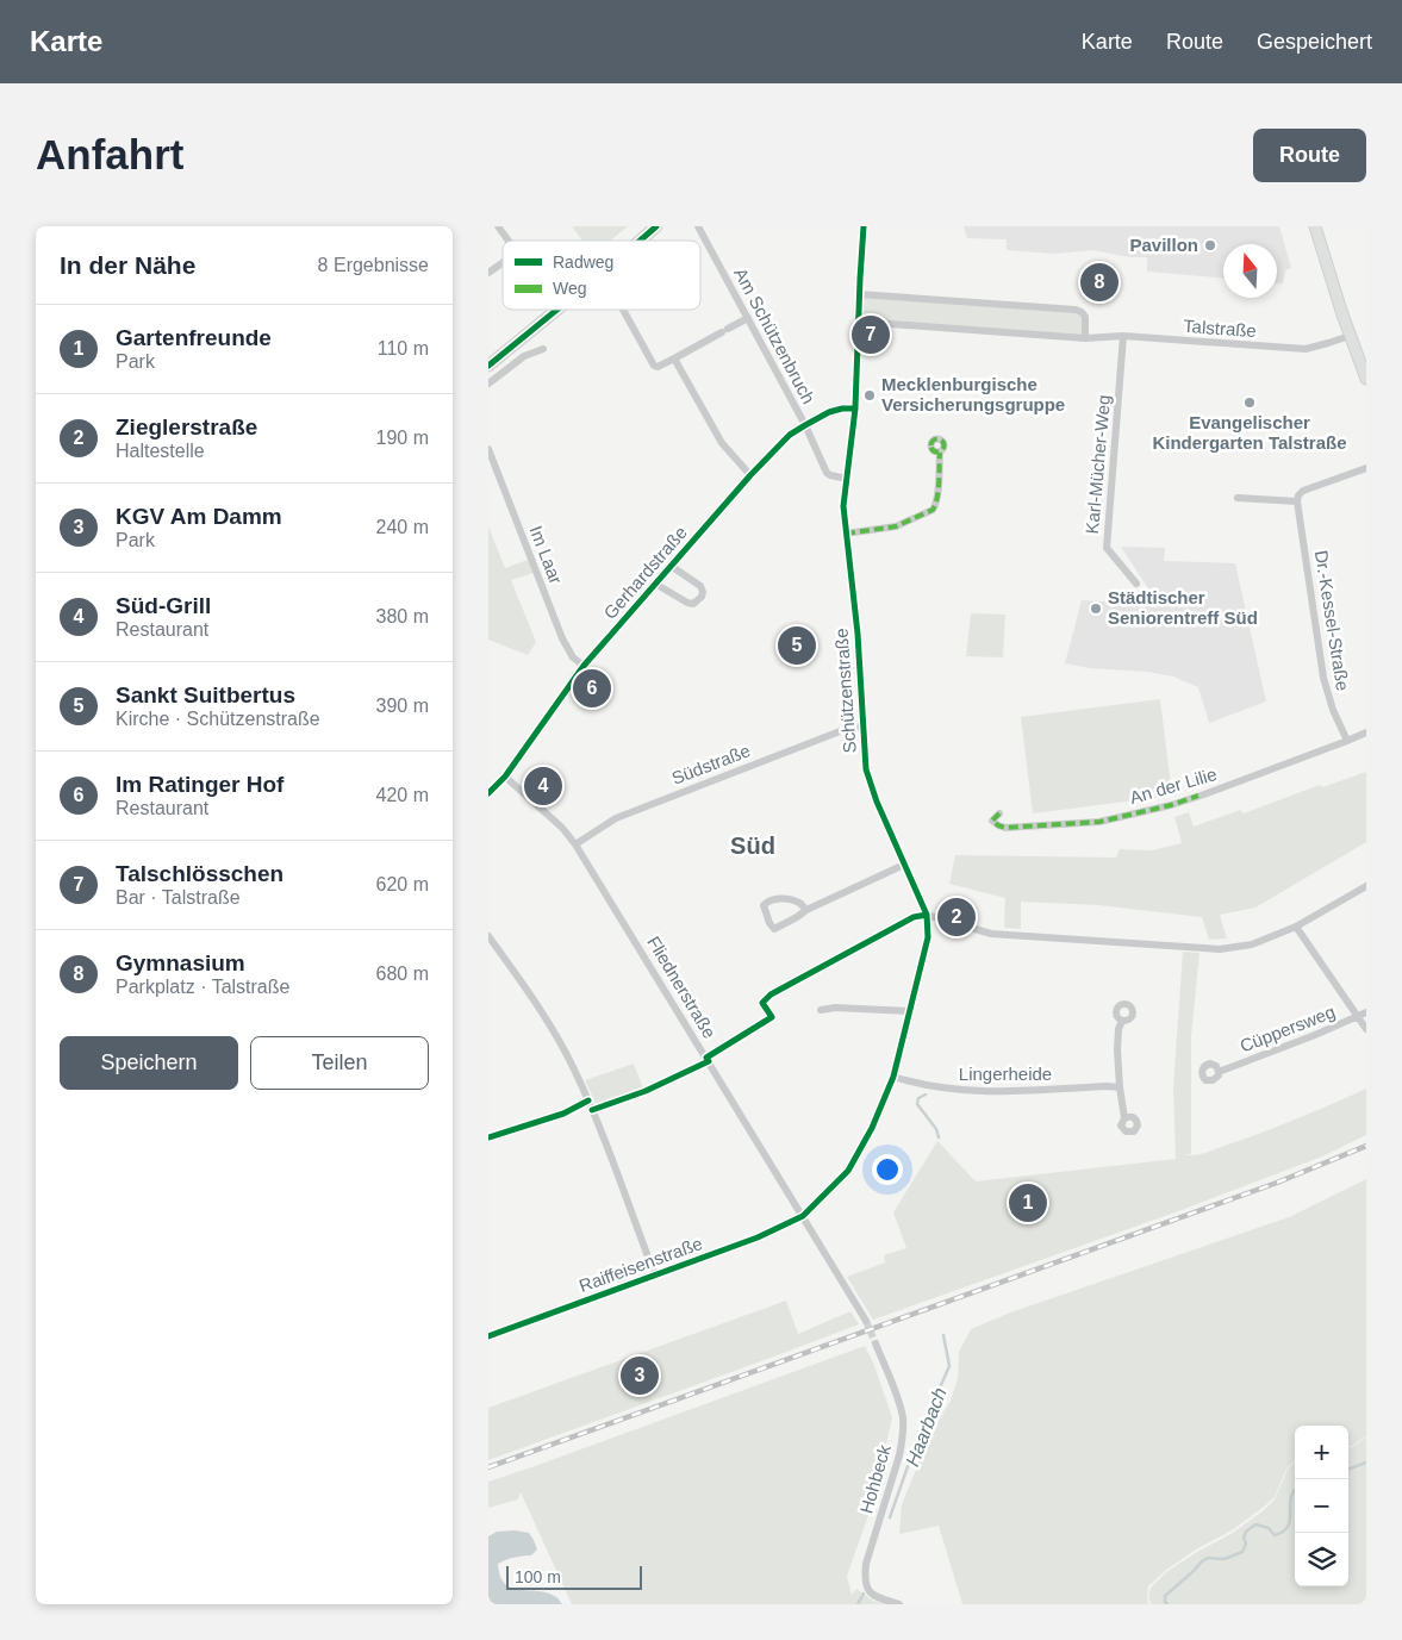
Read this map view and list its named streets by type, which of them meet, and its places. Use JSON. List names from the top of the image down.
{
  "streets": {
    "street": [
      "Talstraße",
      "Am Schützenbruch",
      "Karl-Mücher-Weg",
      "Im Laar",
      "Gerhardstraße",
      "Dr.-Kessel-Straße",
      "Schützenstraße",
      "Südstraße",
      "An der Lilie",
      "Fliednerstraße",
      "Cüppersweg",
      "Lingerheide",
      "Raiffeisenstraße",
      "Hohbeck"
    ]
  },
  "crossings": [
    ["Talstraße", "Karl-Mücher-Weg"],
    ["Talstraße", "Schützenstraße"],
    ["Am Schützenbruch", "Gerhardstraße"],
    ["Am Schützenbruch", "Schützenstraße"],
    ["Im Laar", "Gerhardstraße"],
    ["Gerhardstraße", "Schützenstraße"],
    ["Gerhardstraße", "Fliednerstraße"],
    ["Dr.-Kessel-Straße", "An der Lilie"],
    ["Schützenstraße", "Südstraße"],
    ["Schützenstraße", "Fliednerstraße"],
    ["Schützenstraße", "Lingerheide"],
    ["Schützenstraße", "Raiffeisenstraße"],
    ["Südstraße", "Fliednerstraße"],
    ["Fliednerstraße", "Raiffeisenstraße"]
  ],
  "districts": ["Süd"],
  "water": ["Haarbach"],
  "places": [
    "Pavillon",
    "Mecklenburgische Versicherungsgruppe",
    "Evangelischer Kindergarten Talstraße",
    "Städtischer Seniorentreff Süd"
  ],
  "legend": ["Radweg", "Weg"],
  "scale_bar": "100 m",
  "north": "top",
  "page": {
    "header": "Karte",
    "nav": ["Karte", "Route", "Gespeichert"],
    "buttons": [
      "Route",
      ["Speichern", "Teilen"]
    ],
    "title": "Anfahrt",
    "heading": ["In der Nähe", "8 Ergebnisse"],
    "pins": [
      "8",
      "7",
      "5",
      "6",
      "4",
      "2",
      "1",
      "3"
    ],
    "list": [
      {
        "mark": "1",
        "name": "Gartenfreunde",
        "note": "Park",
        "value": "110 m"
      },
      {
        "mark": "2",
        "name": "Zieglerstraße",
        "note": "Haltestelle",
        "value": "190 m"
      },
      {
        "mark": "3",
        "name": "KGV Am Damm",
        "note": "Park",
        "value": "240 m"
      },
      {
        "mark": "4",
        "name": "Süd-Grill",
        "note": "Restaurant",
        "value": "380 m"
      },
      {
        "mark": "5",
        "name": "Sankt Suitbertus",
        "note": "Kirche · Schützenstraße",
        "value": "390 m"
      },
      {
        "mark": "6",
        "name": "Im Ratinger Hof",
        "note": "Restaurant",
        "value": "420 m"
      },
      {
        "mark": "7",
        "name": "Talschlösschen",
        "note": "Bar · Talstraße",
        "value": "620 m"
      },
      {
        "mark": "8",
        "name": "Gymnasium",
        "note": "Parkplatz · Talstraße",
        "value": "680 m"
      }
    ],
    "map_buttons": ["+", "−"],
    "scale": "100 m"
  }
}
